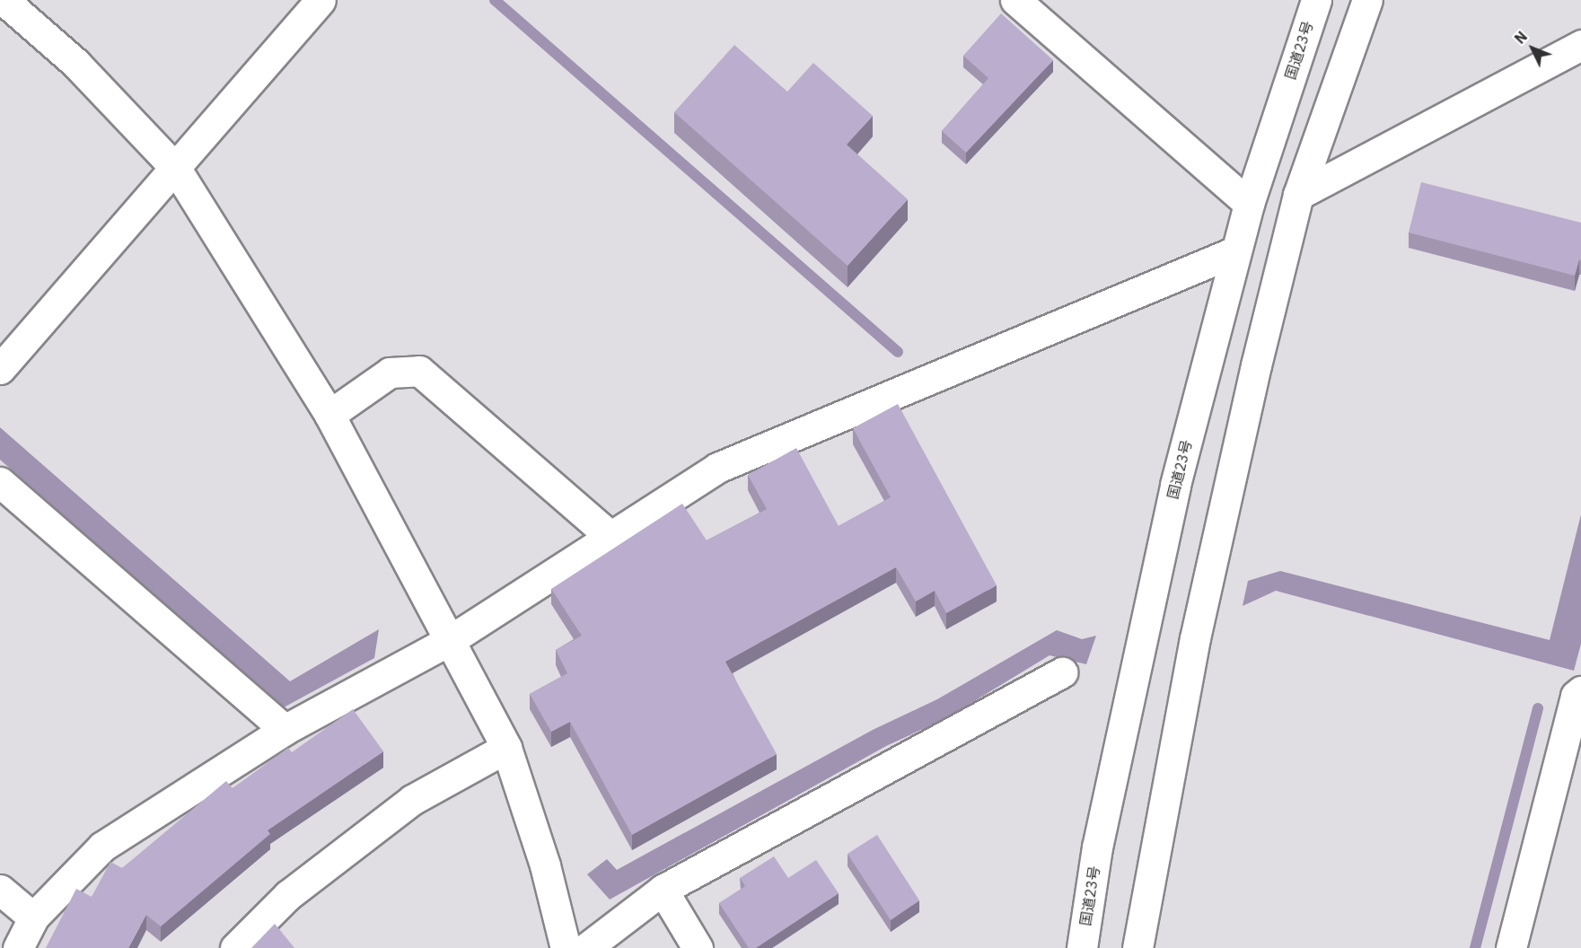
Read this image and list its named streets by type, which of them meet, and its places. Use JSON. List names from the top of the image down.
{
  "streets": {
    "main road": ["国道23号"]
  },
  "north": "top left"
}
